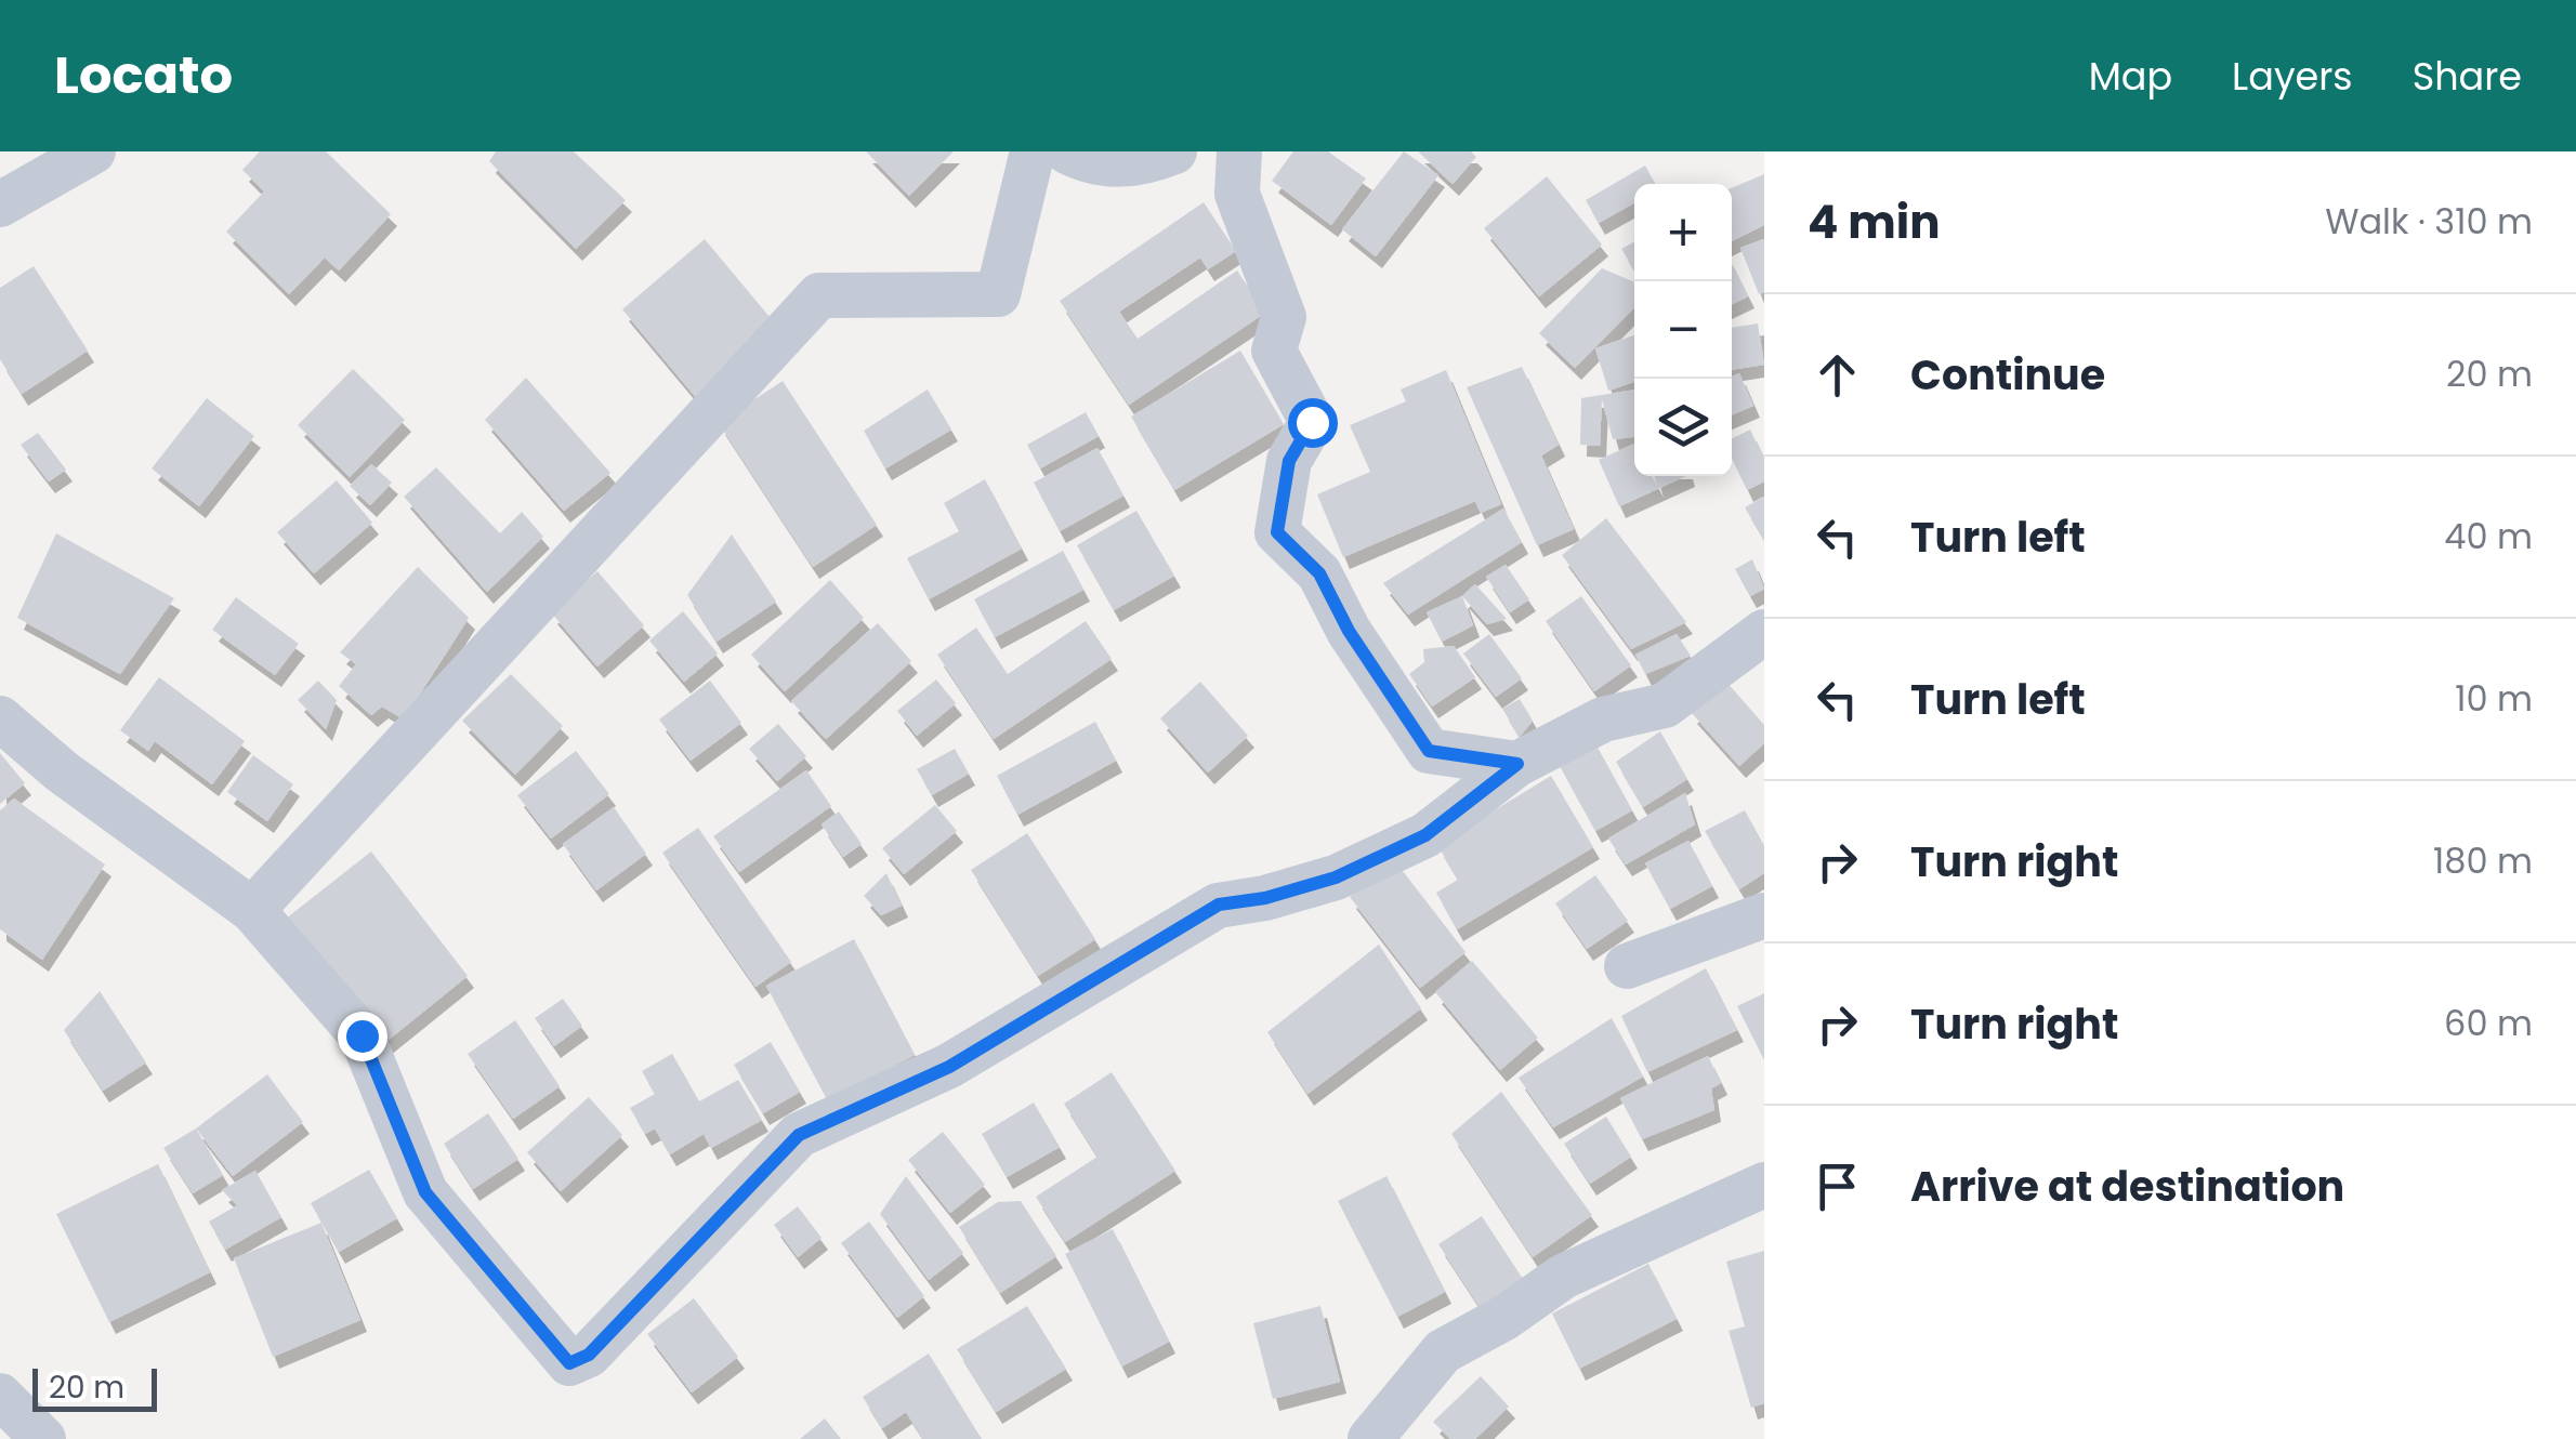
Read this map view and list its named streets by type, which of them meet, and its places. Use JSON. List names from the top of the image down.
{
  "scale_bar": "20 m",
  "page": {
    "header": "Locato",
    "nav": ["Map", "Layers", "Share"],
    "heading": ["4 min", "Walk · 310 m"],
    "map_buttons": ["+", "−"],
    "list": [
      ["Continue", "20 m"],
      ["Turn left", "40 m"],
      ["Turn left", "10 m"],
      ["Turn right", "180 m"],
      ["Turn right", "60 m"],
      "Arrive at destination"
    ],
    "scale": "20 m"
  }
}
